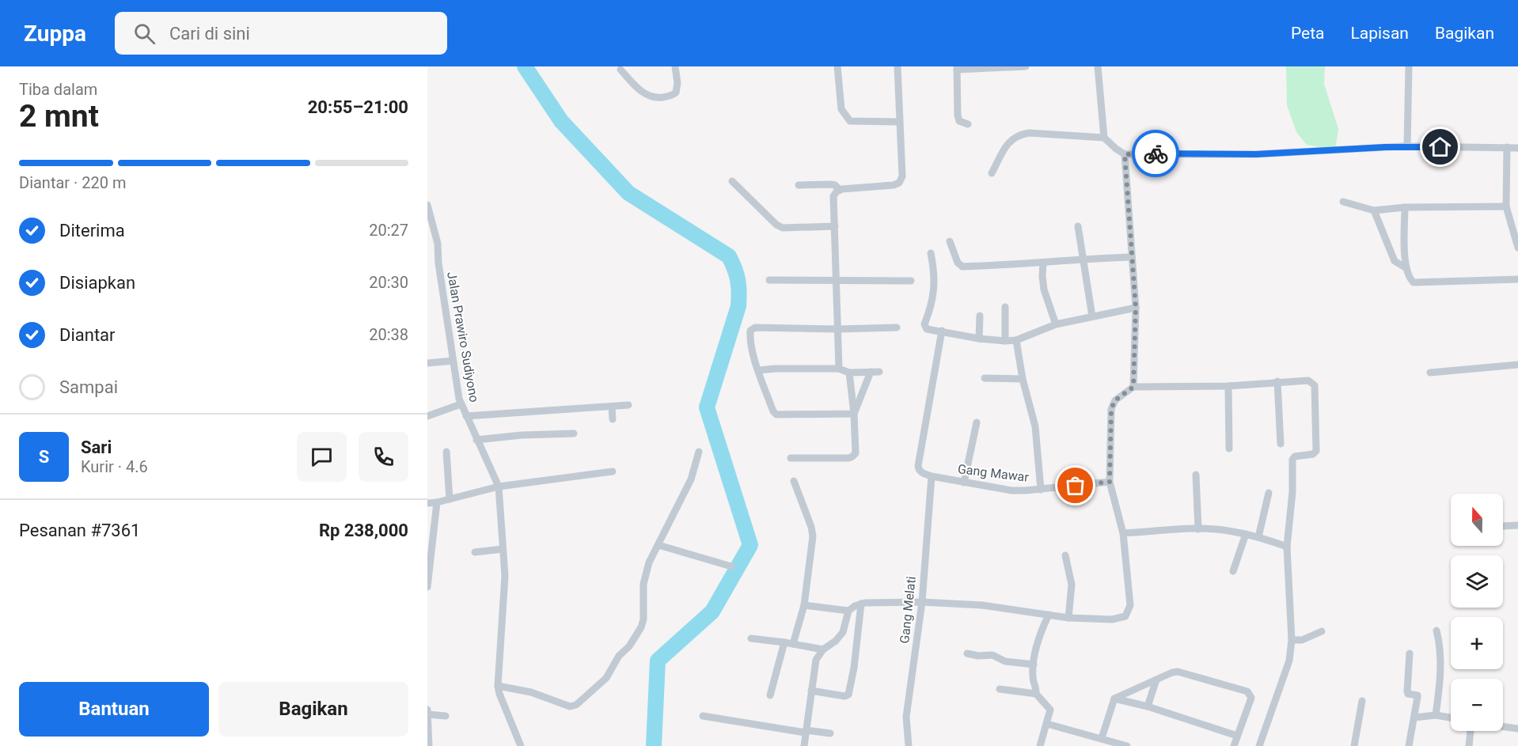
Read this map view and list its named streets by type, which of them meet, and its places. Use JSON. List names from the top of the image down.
{
  "streets": {
    "street": ["Jalan Prawiro Sudiyono", "Gang Mawar", "Gang Melati"]
  },
  "crossings": [
    ["Gang Mawar", "Gang Melati"]
  ],
  "north": "top",
  "page": {
    "header": "Zuppa",
    "search": "Cari di sini",
    "nav": ["Peta", "Lapisan", "Bagikan"],
    "heading": ["2 mnt", "Tiba dalam", "20:55–21:00"],
    "panel": [
      "Sari",
      "Kurir · 4.6",
      "Pesanan #7361",
      "Rp 238,000"
    ],
    "bar": "Diantar · 220 m",
    "list": [
      ["Diterima", "20:27"],
      ["Disiapkan", "20:30"],
      ["Diantar", "20:38"],
      "Sampai"
    ],
    "round": "S",
    "map_buttons": ["+", "−"],
    "buttons": ["Bantuan", "Bagikan"]
  }
}
